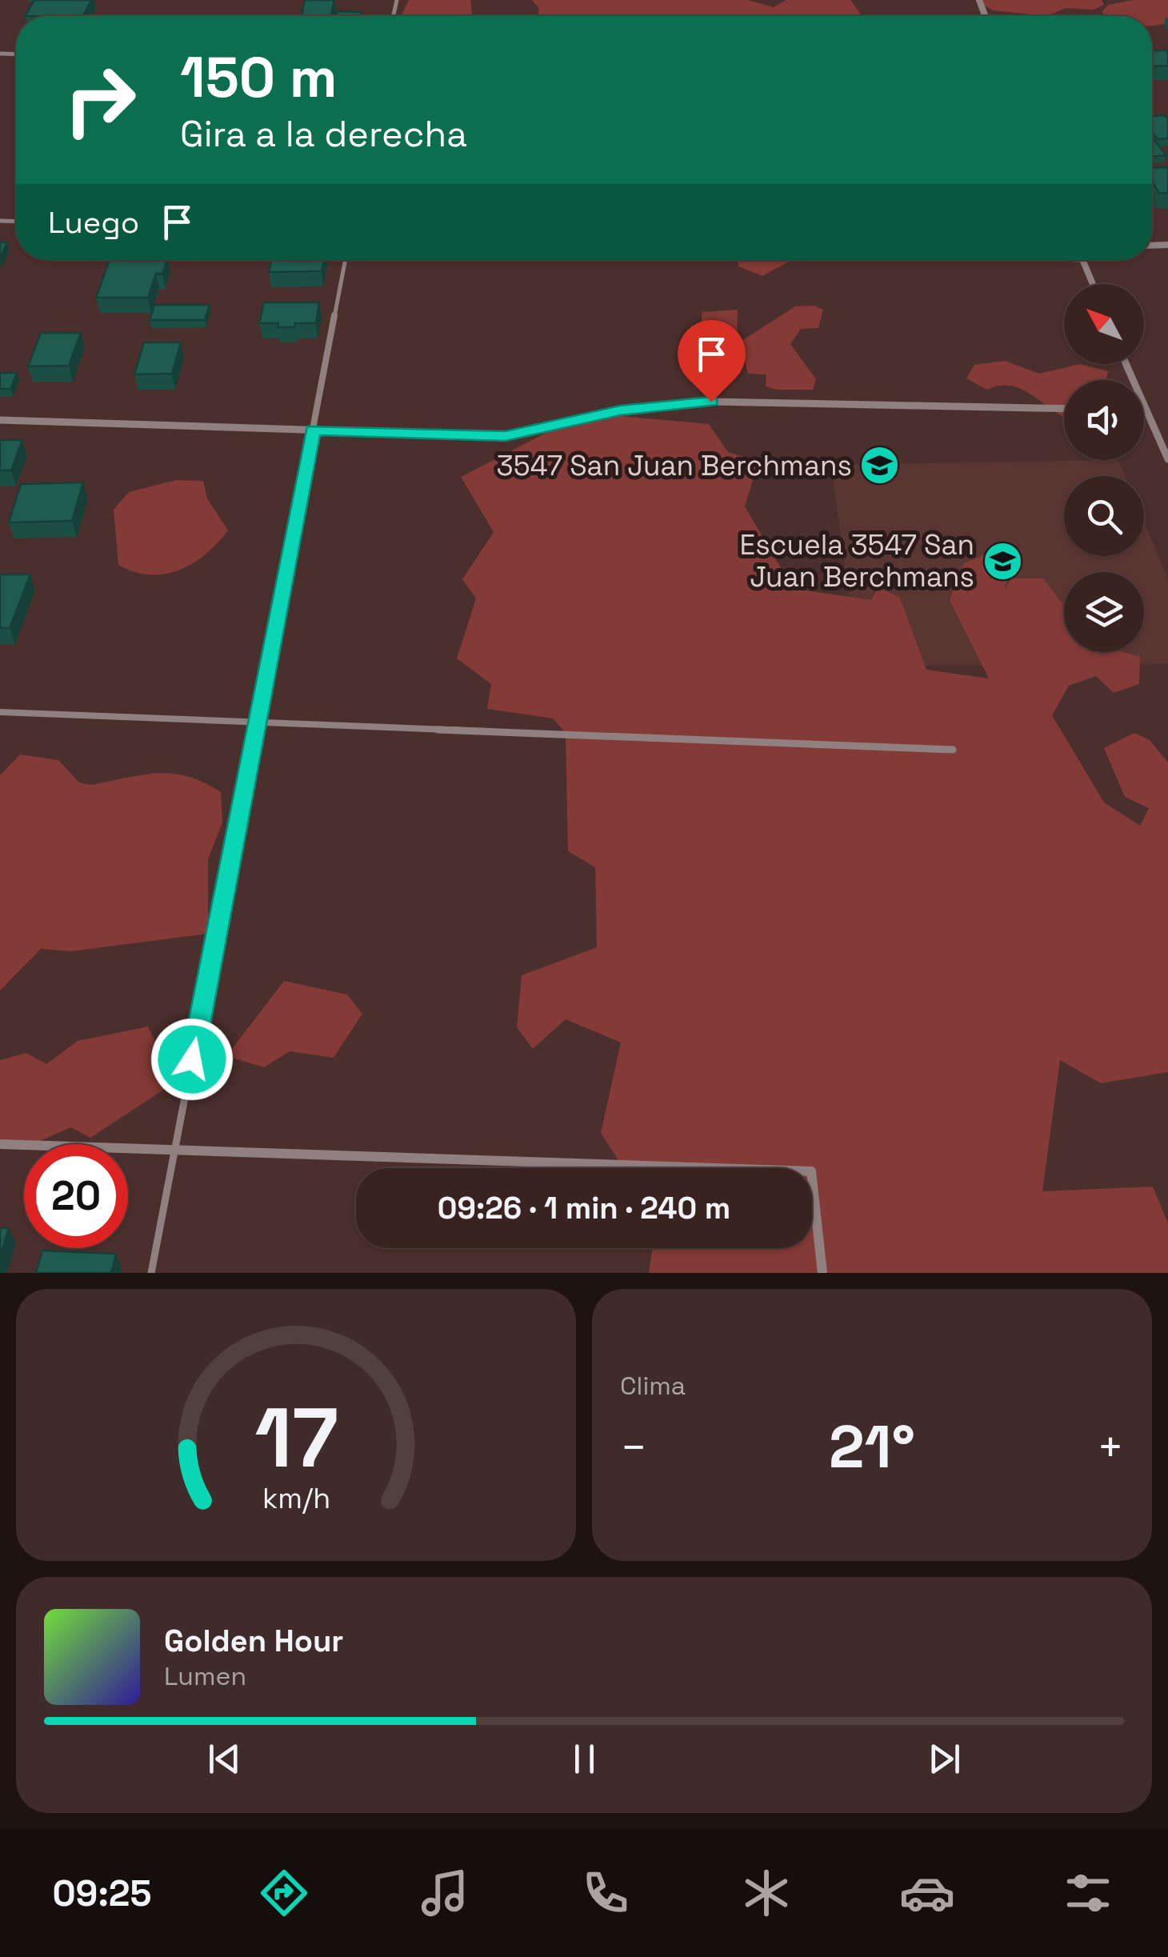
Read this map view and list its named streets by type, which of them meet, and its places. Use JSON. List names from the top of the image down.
{
  "places": {
    "school or university": ["3547 San Juan Berchmans", "Escuela 3547 San Juan Berchmans"]
  },
  "north": "top left",
  "page": {
    "turn": ["150 m", "Gira a la derecha"],
    "then": "Luego",
    "limit": "20",
    "trip": "09:26 · 1 min · 240 m",
    "tile": "Clima",
    "heat": ["−", "21°", "+"],
    "song": ["Golden Hour", "Lumen"],
    "tabs": "09:25",
    "gauge": ["17", "km/h"]
  }
}
